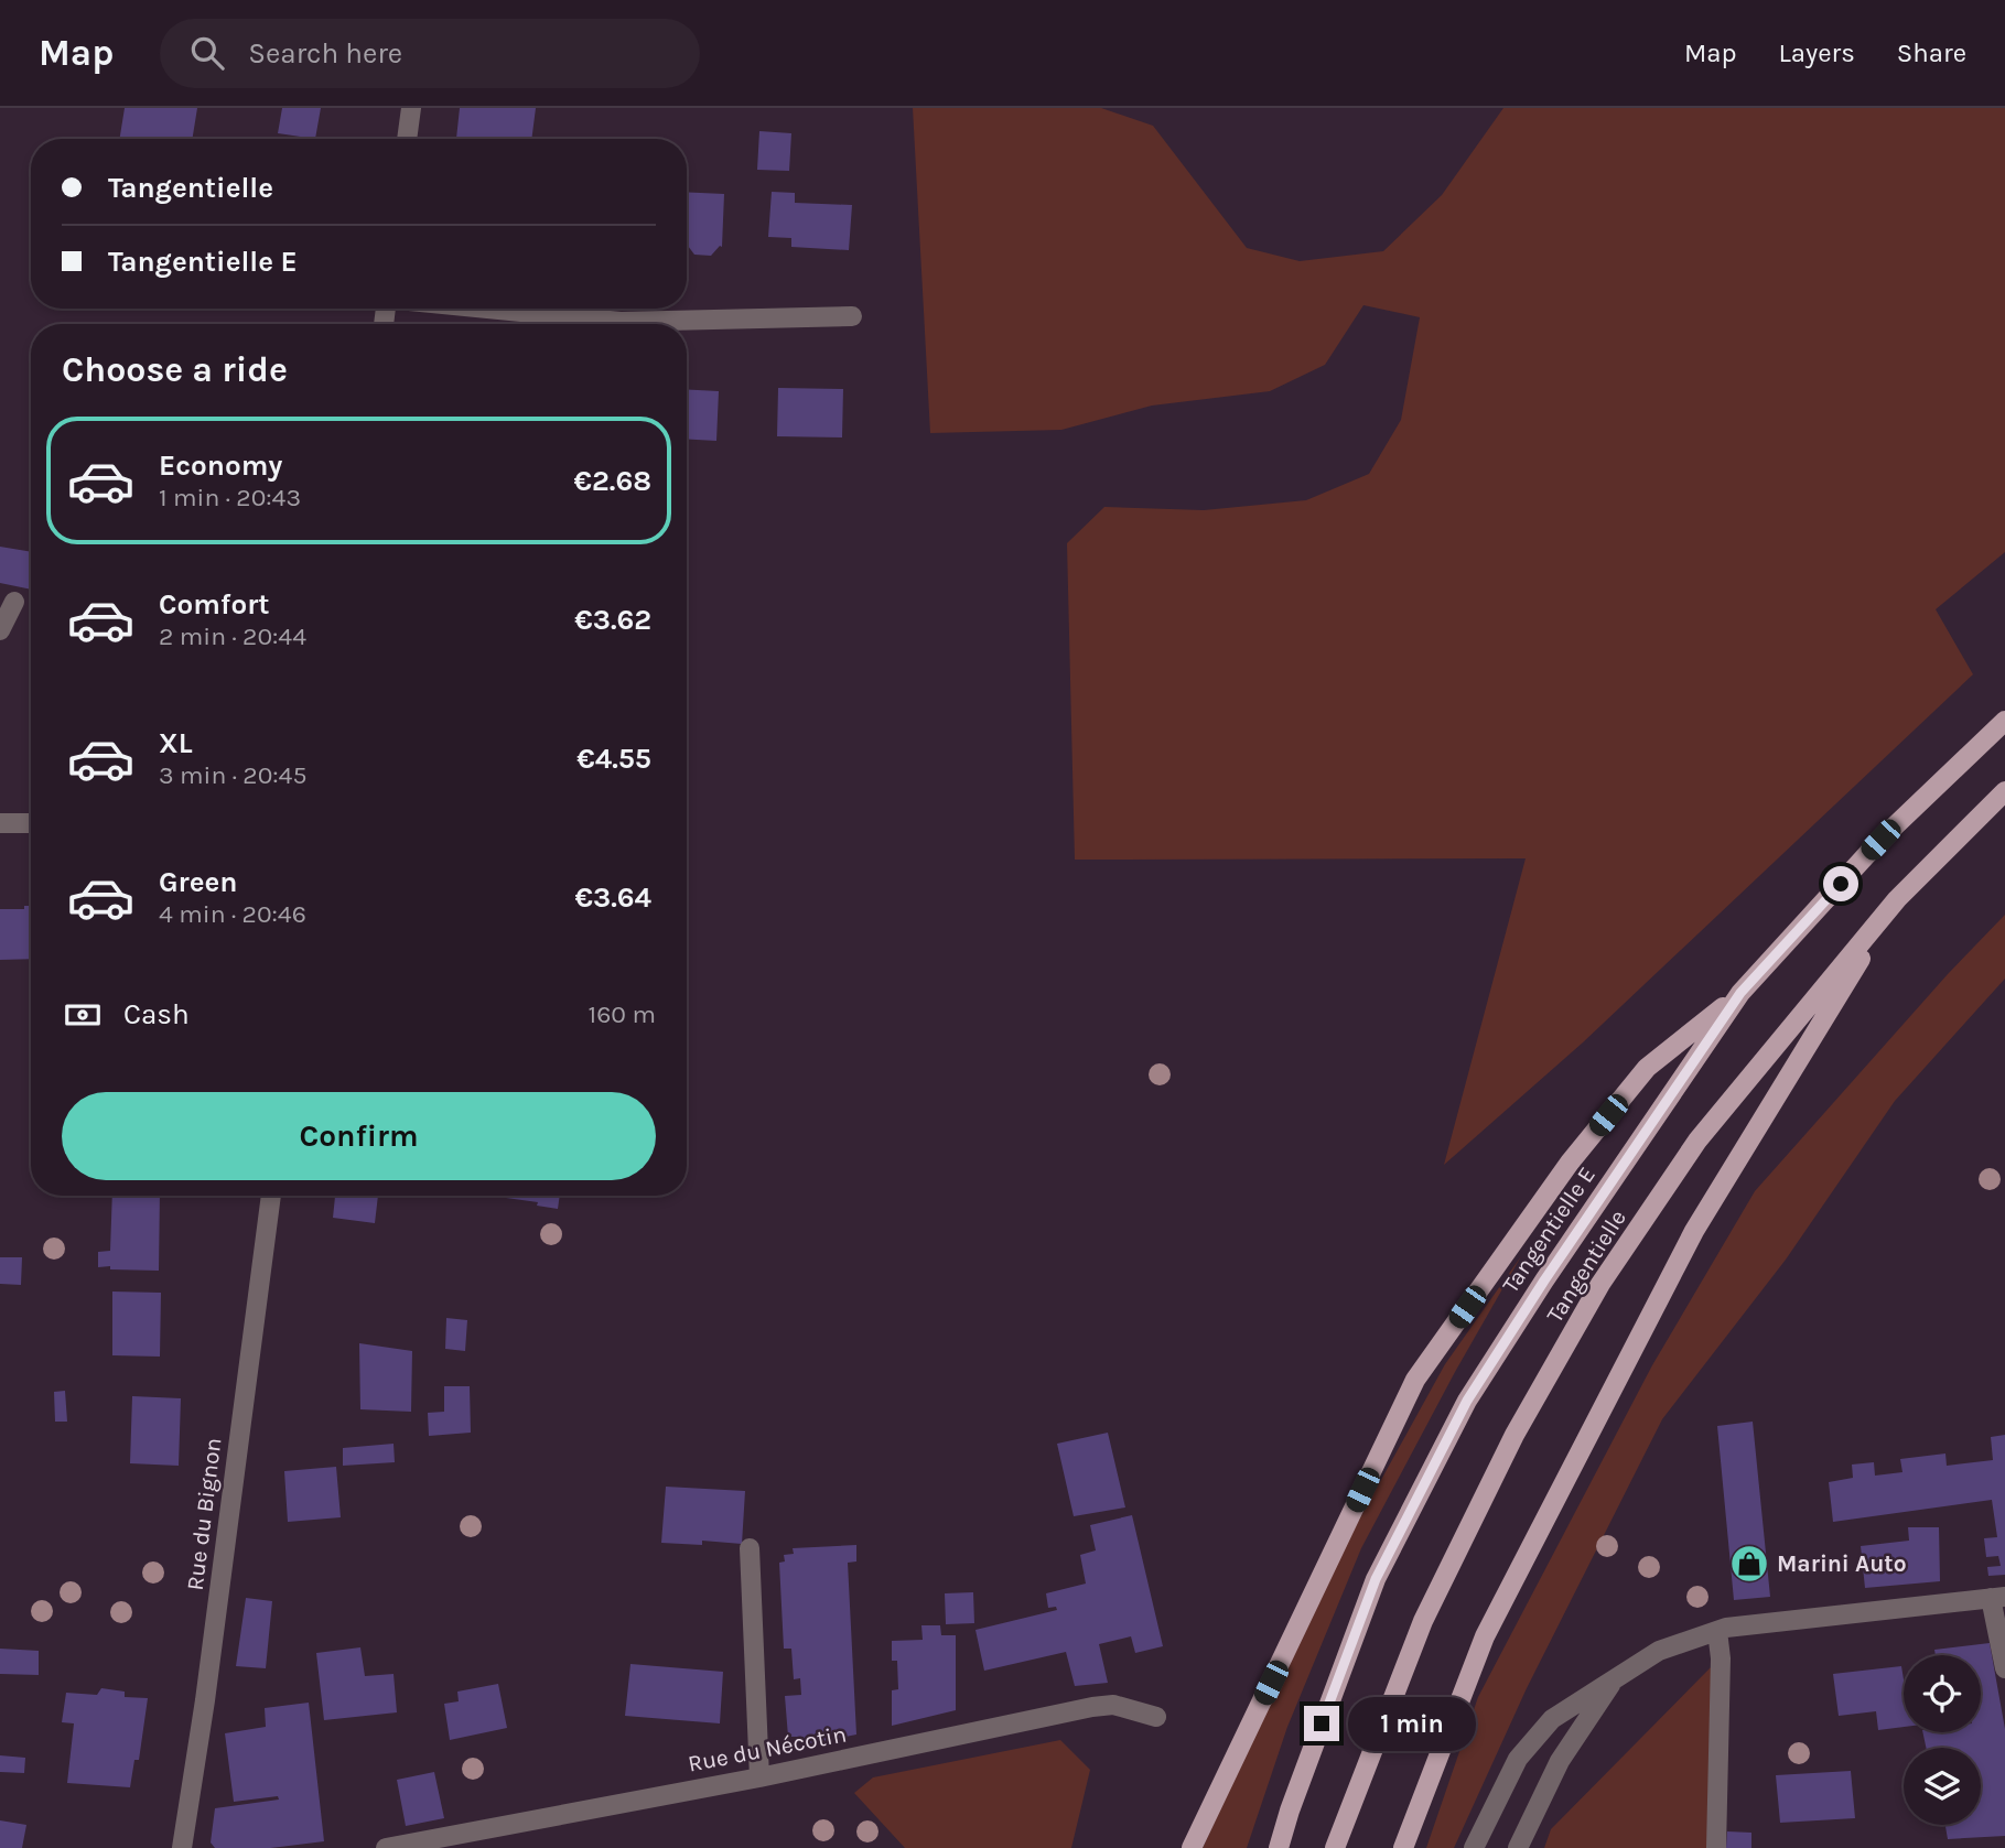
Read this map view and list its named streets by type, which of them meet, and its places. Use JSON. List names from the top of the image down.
{
  "streets": {
    "main road": ["Tangentielle E", "Tangentielle"],
    "street": ["Rue du Bignon", "Rue du Nécotin"]
  },
  "places": {
    "shop": ["Marini Auto"]
  },
  "page": {
    "header": "Map",
    "search": "Search here",
    "nav": ["Map", "Layers", "Share"],
    "banner": ["Tangentielle", "Tangentielle E"],
    "heading": "Choose a ride",
    "list": [
      {
        "name": "Economy",
        "note": "1 min · 20:43",
        "value": "€2.68"
      },
      {
        "name": "Comfort",
        "note": "2 min · 20:44",
        "value": "€3.62"
      },
      {
        "name": "XL",
        "note": "3 min · 20:45",
        "value": "€4.55"
      },
      {
        "name": "Green",
        "note": "4 min · 20:46",
        "value": "€3.64"
      }
    ],
    "pay": ["Cash", "160 m"],
    "buttons": "Confirm",
    "bubble": "1 min"
  }
}
